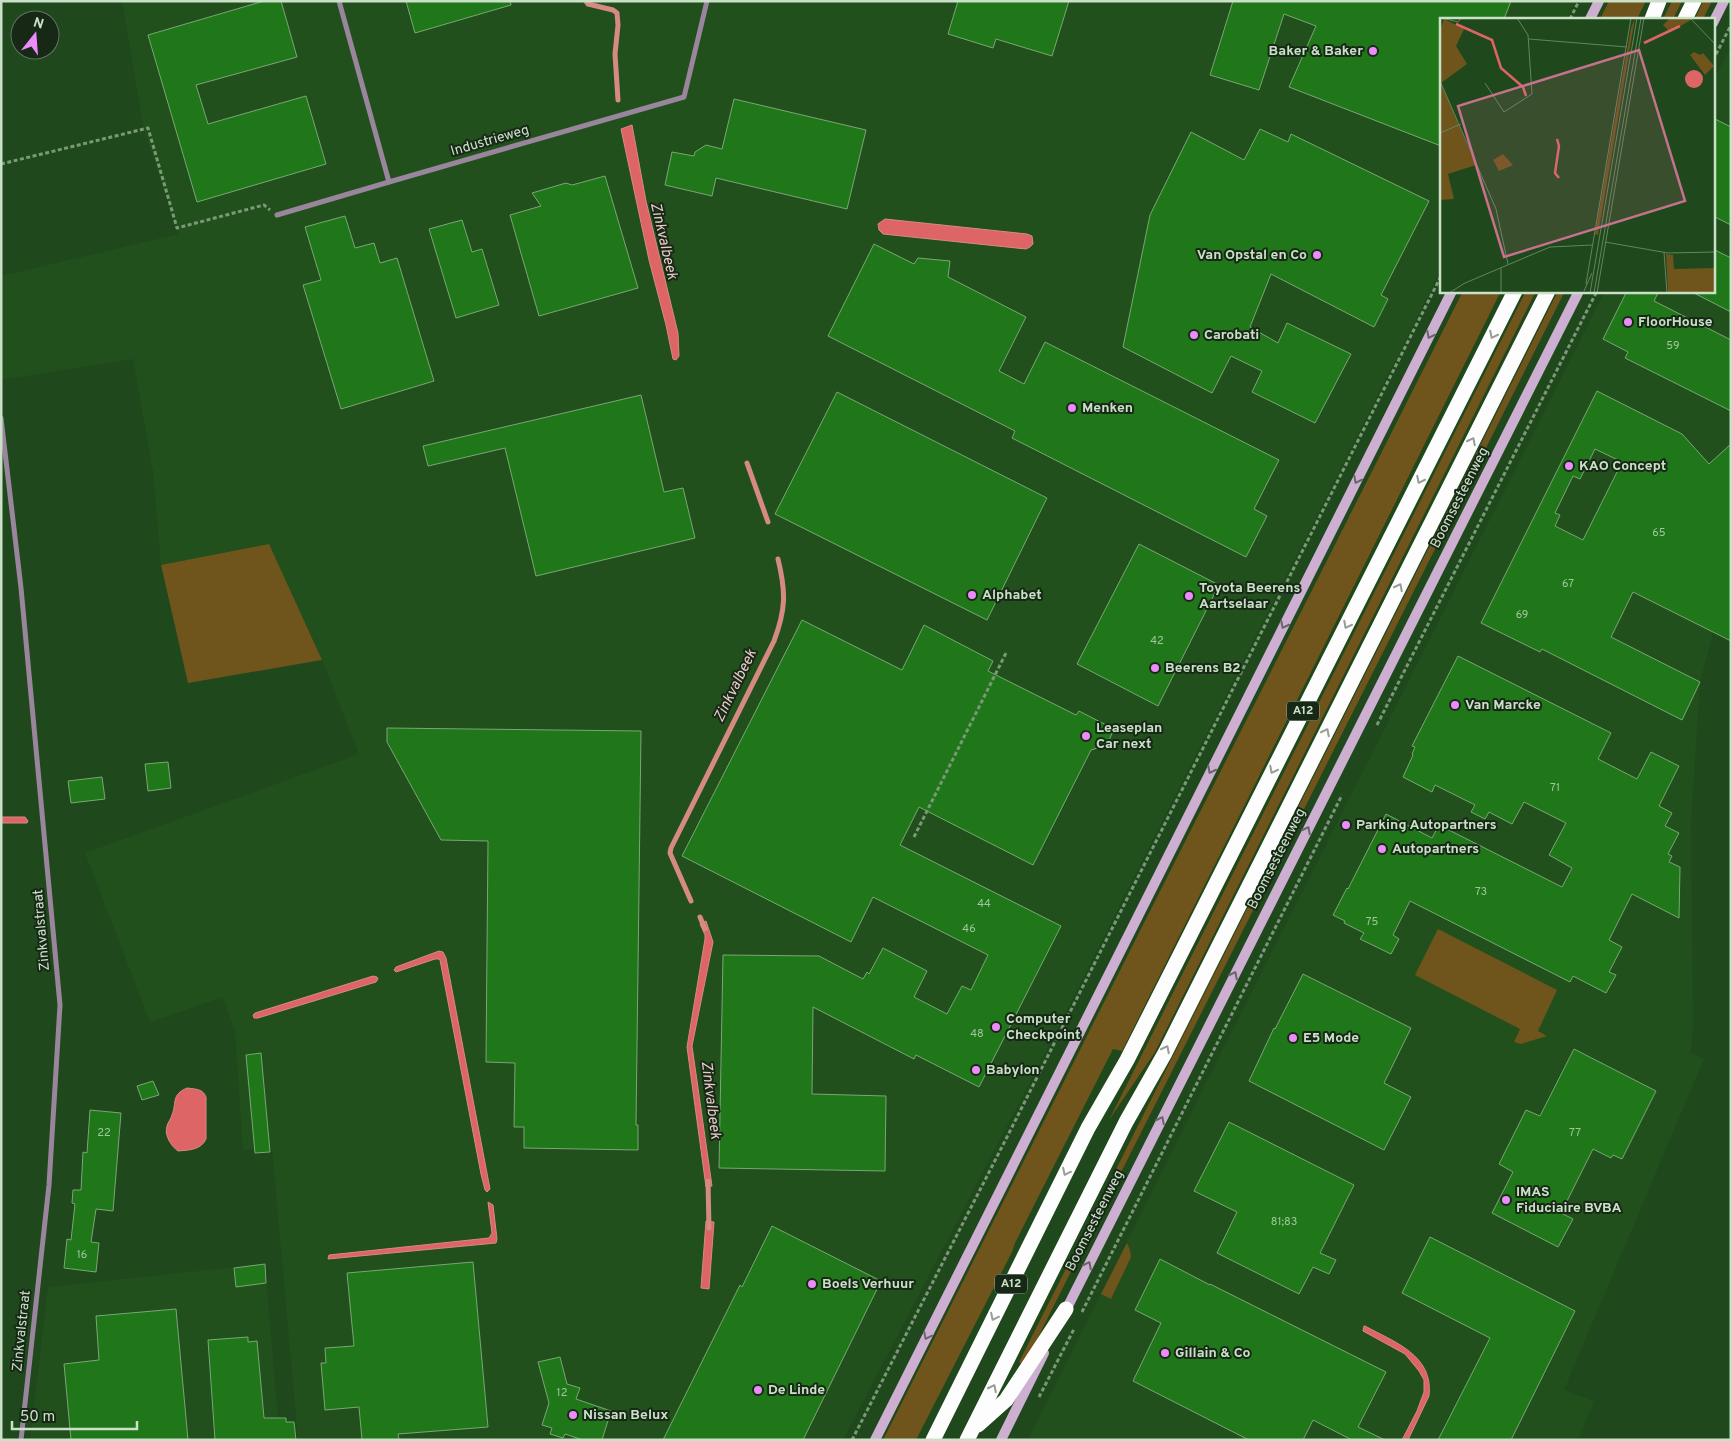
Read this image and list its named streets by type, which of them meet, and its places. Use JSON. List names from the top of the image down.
{
  "streets": {
    "highway": ["A12"],
    "main road": ["Boomsesteenweg"],
    "street": ["Industrieweg", "Zinkvalstraat"]
  },
  "one_way": ["Boomsesteenweg"],
  "water": ["Zinkvalbeek"],
  "places": [
    "Baker & Baker",
    "Van Opstal en Co",
    "FloorHouse",
    "Carobati",
    "Menken",
    "KAO Concept",
    "Alphabet",
    "Toyota Beerens Aartselaar",
    "Beerens B2",
    "Van Marcke",
    "Leaseplan Car next",
    "Parking Autopartners",
    "Autopartners",
    "Computer Checkpoint",
    "E5 Mode",
    "Babylon",
    "IMAS Fiduciaire BVBA",
    "Boels Verhuur",
    "Gillain & Co",
    "De Linde",
    "Nissan Belux"
  ],
  "house_numbers": [
    "59",
    "65",
    "67",
    "69",
    "42",
    "71",
    "73",
    "44",
    "75",
    "46",
    "48",
    "22",
    "77",
    "81;83",
    "16",
    "12"
  ],
  "scale_bar": "50 m",
  "north": "top"
}
